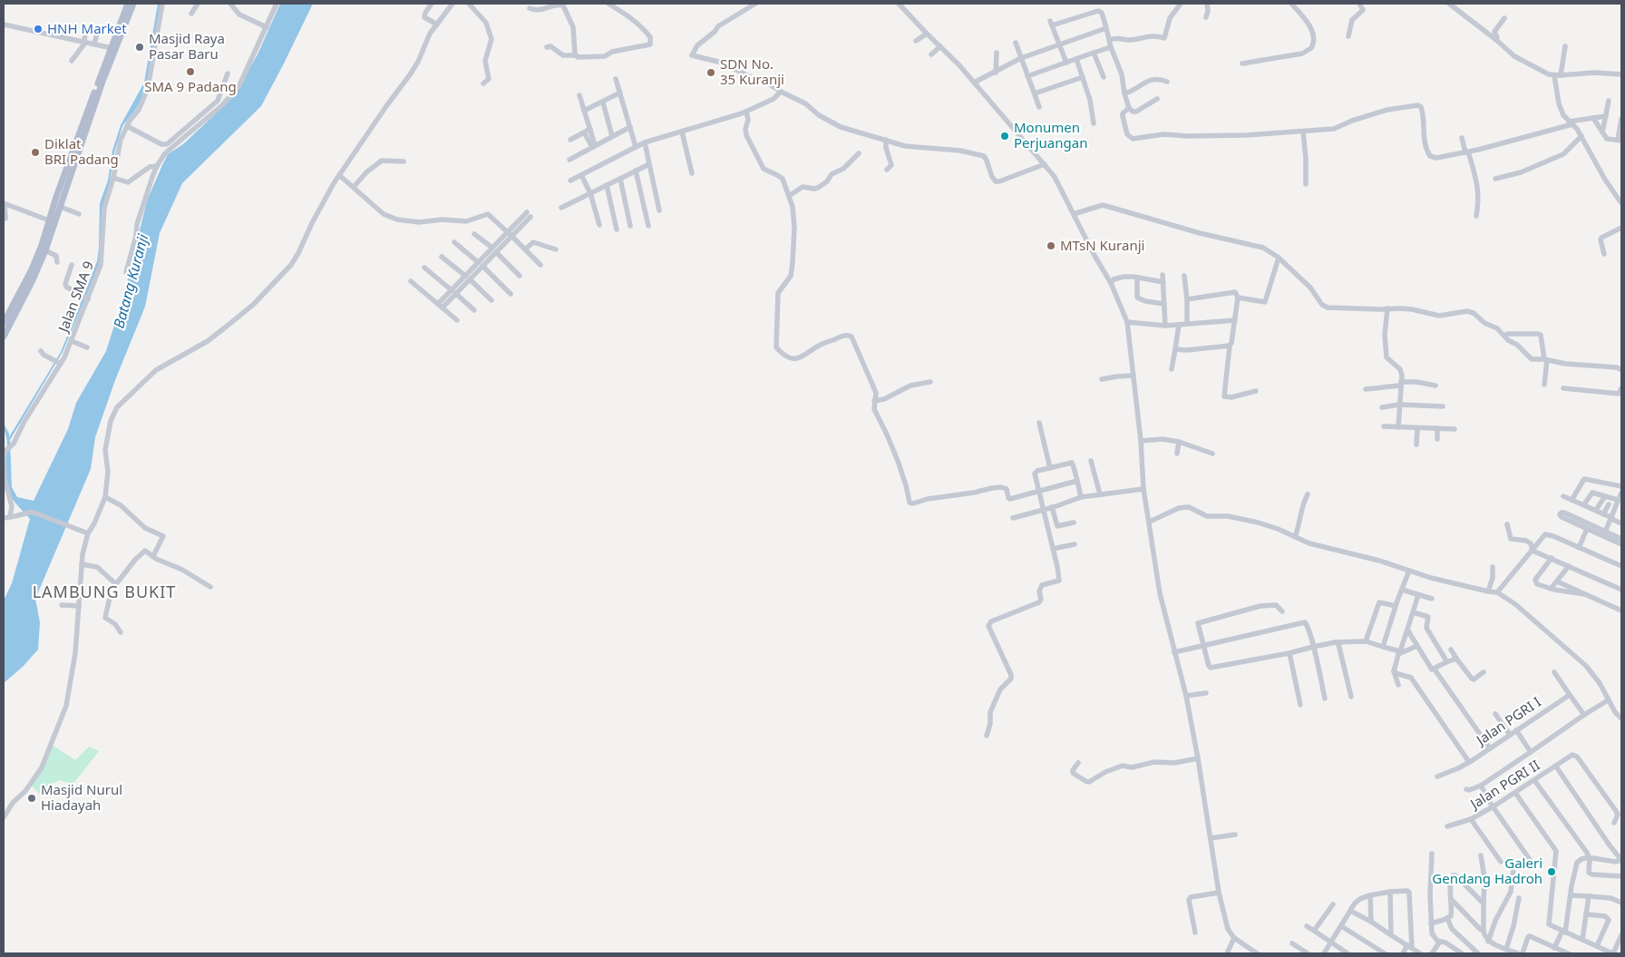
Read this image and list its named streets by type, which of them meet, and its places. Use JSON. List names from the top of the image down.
{
  "streets": {
    "street": ["Jalan SMA 9", "Jalan PGRI I", "Jalan PGRI II"]
  },
  "districts": ["LAMBUNG BUKIT"],
  "water": ["Batang Kuranji"],
  "places": [
    "HNH Market",
    "Masjid Raya Pasar Baru",
    "SMA 9 Padang",
    "SDN No. 35 Kuranji",
    "Monumen Perjuangan",
    "Diklat BRI Padang",
    "MTsN Kuranji",
    "Masjid Nurul Hiadayah",
    "Galeri Gendang Hadroh"
  ]
}
